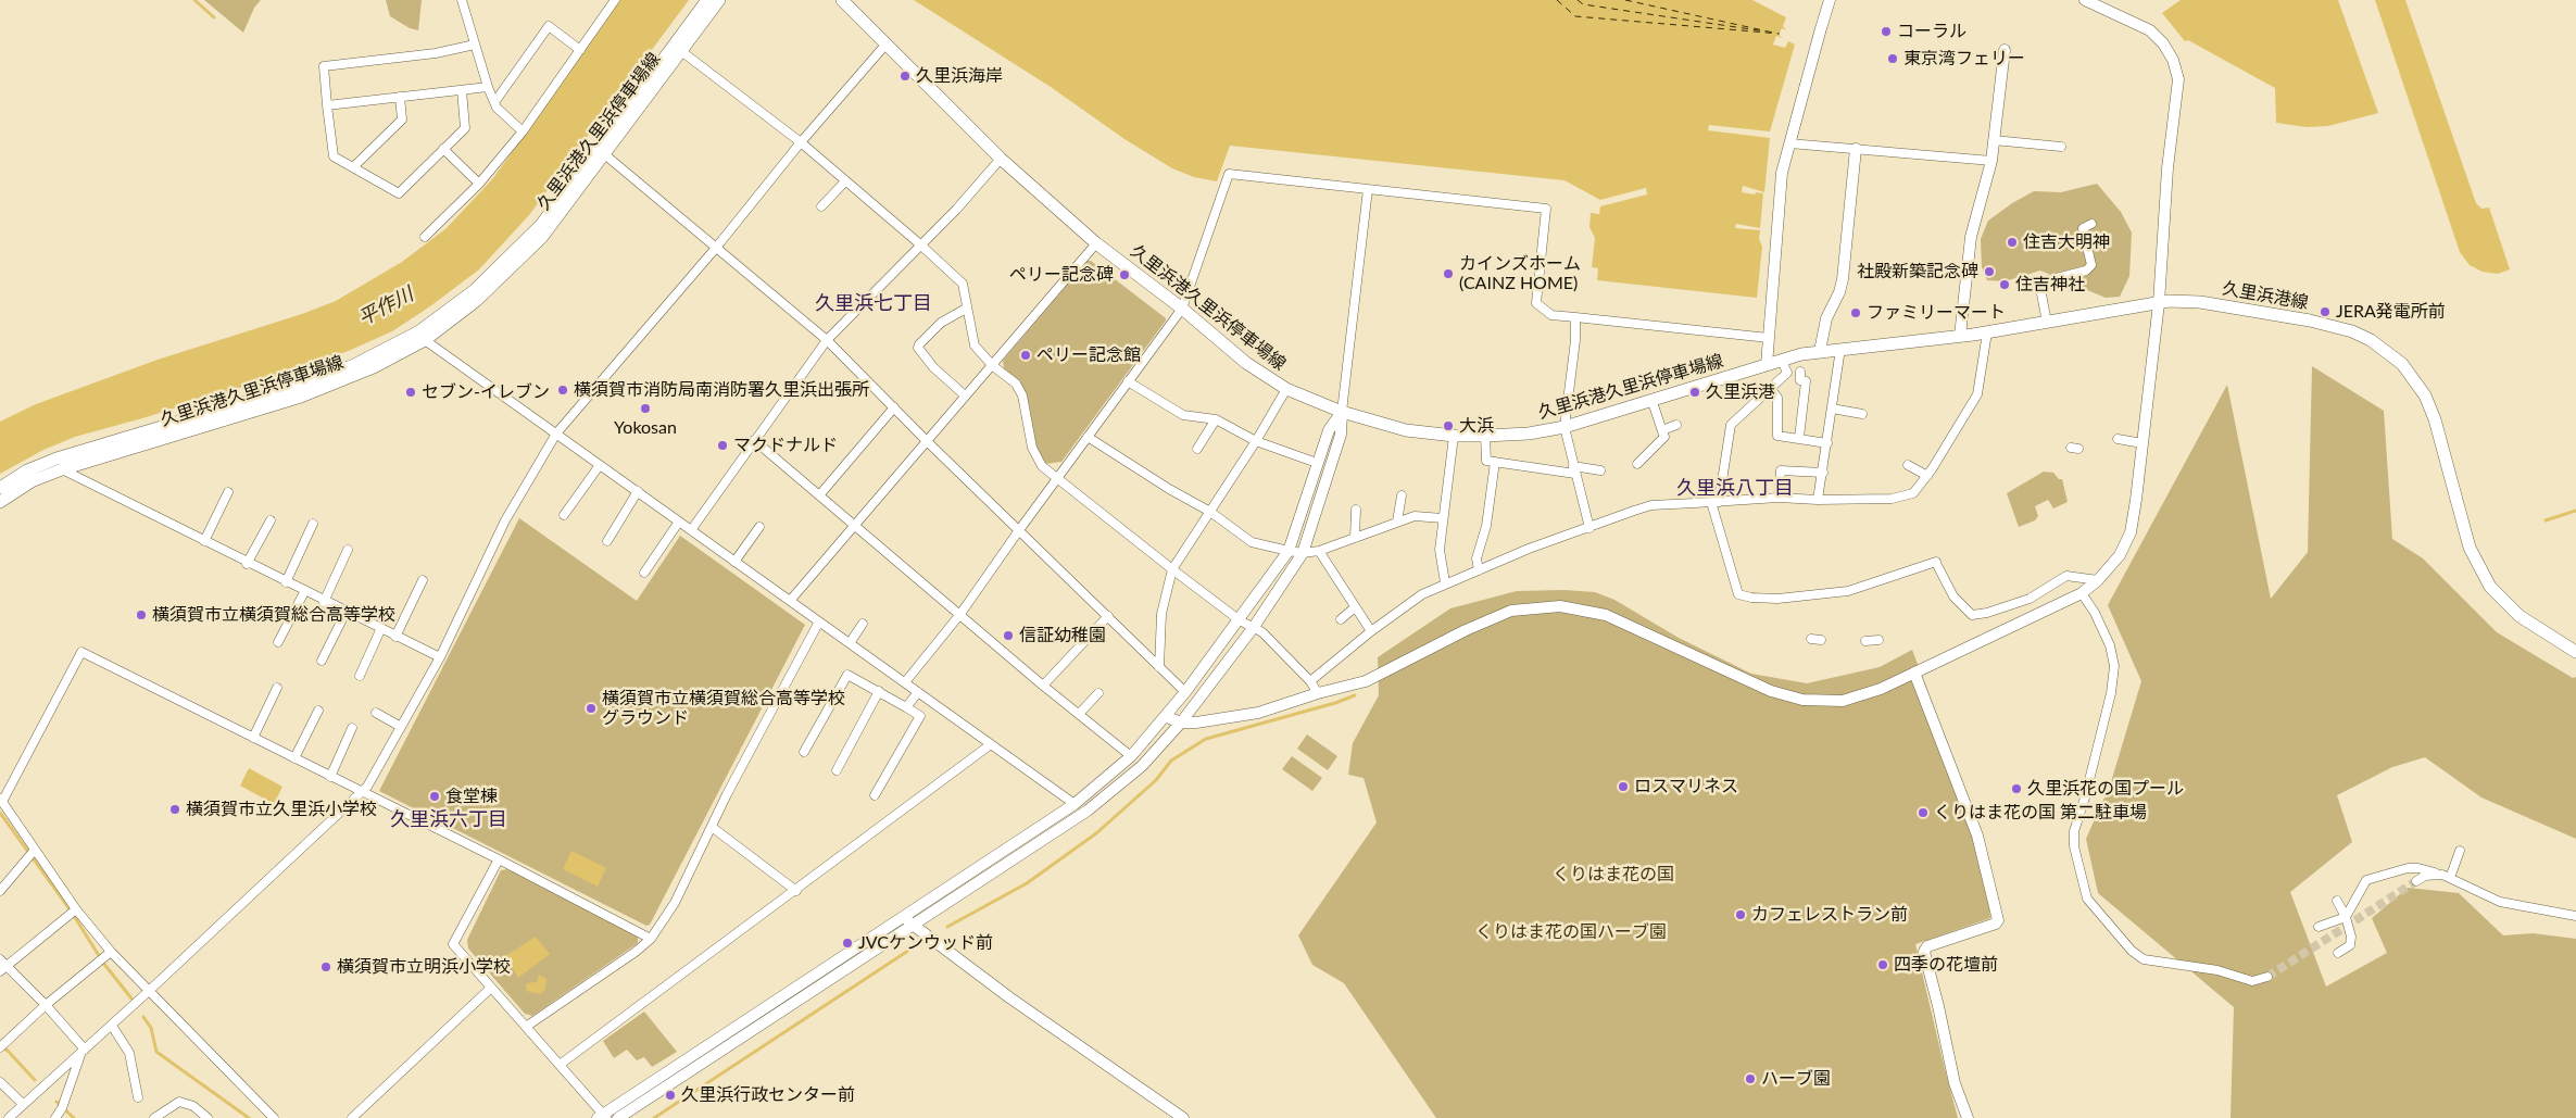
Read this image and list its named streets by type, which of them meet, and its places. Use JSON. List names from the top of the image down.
{
  "streets": {
    "main road": ["久里浜港久里浜停車場線", "久里浜港線"]
  },
  "crossings": [
    ["久里浜港久里浜停車場線", "久里浜港線"]
  ],
  "districts": ["久里浜七丁目", "久里浜八丁目", "久里浜六丁目"],
  "water": ["平作川"],
  "parks": ["くりはま花の国", "くりはま花の国ハーブ園"],
  "places": [
    "コーラル",
    "東京湾フェリー",
    "久里浜海岸",
    "住吉大明神",
    "社殿新築記念碑",
    "カインズホーム (CAINZ HOME)",
    "ペリー記念碑",
    "住吉神社",
    "JERA発電所前",
    "ファミリーマート",
    "ペリー記念館",
    "横須賀市消防局南消防署久里浜出張所",
    "セブン-イレブン",
    "久里浜港",
    "Yokosan",
    "大浜",
    "マクドナルド",
    "横須賀市立横須賀総合高等学校",
    "信証幼稚園",
    "横須賀市立横須賀総合高等学校 グラウンド",
    "ロスマリネス",
    "久里浜花の国プール",
    "食堂棟",
    "横須賀市立久里浜小学校",
    "くりはま花の国 第二駐車場",
    "カフェレストラン前",
    "JVCケンウッド前",
    "四季の花壇前",
    "横須賀市立明浜小学校",
    "ハーブ園",
    "久里浜行政センター前"
  ]
}
